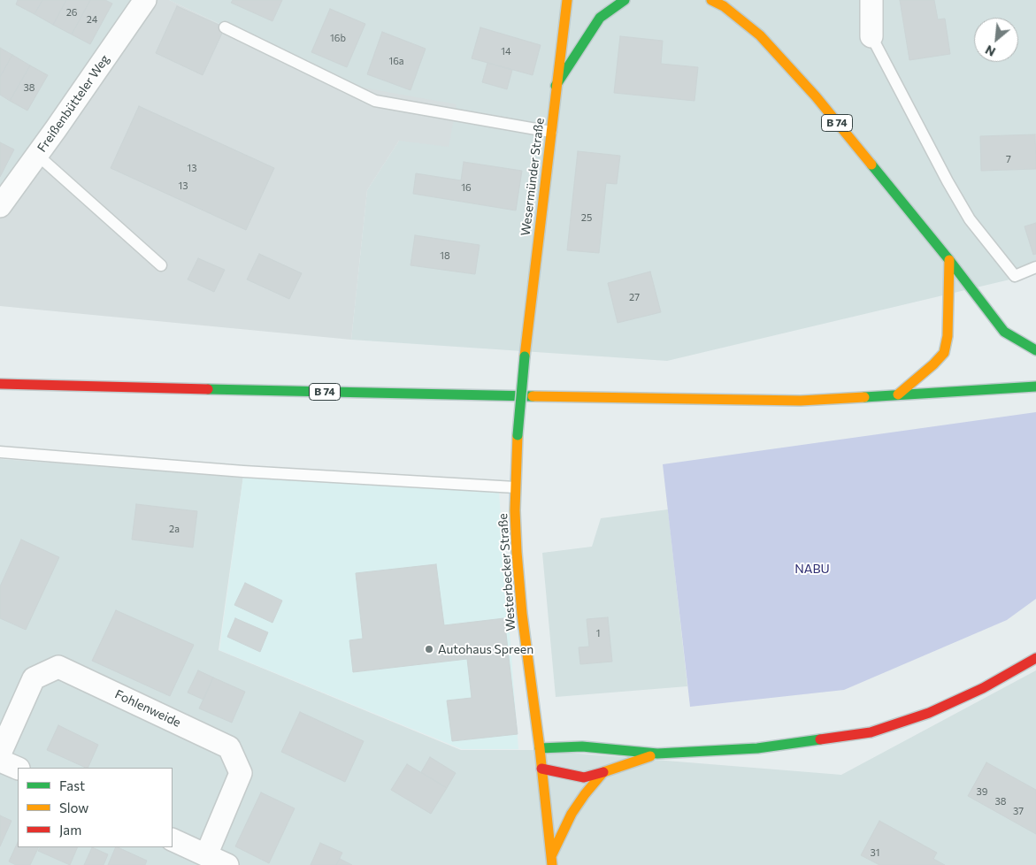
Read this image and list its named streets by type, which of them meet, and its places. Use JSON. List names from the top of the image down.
{
  "streets": {
    "main road": ["B 74", "Wesermünder Straße", "Westerbecker Straße"],
    "street": ["Freißenbütteler Weg", "Fohlenweide"]
  },
  "crossings": [
    ["Wesermünder Straße", "Westerbecker Straße"]
  ],
  "parks": ["NABU"],
  "places": ["Autohaus Spreen"],
  "house_numbers": [
    "26",
    "24",
    "16b",
    "14",
    "16a",
    "38",
    "7",
    "13",
    "13",
    "16",
    "25",
    "18",
    "27",
    "2a",
    "1",
    "39",
    "38",
    "37",
    "31"
  ],
  "legend": ["Fast", "Slow", "Jam"],
  "north": "bottom left"
}
